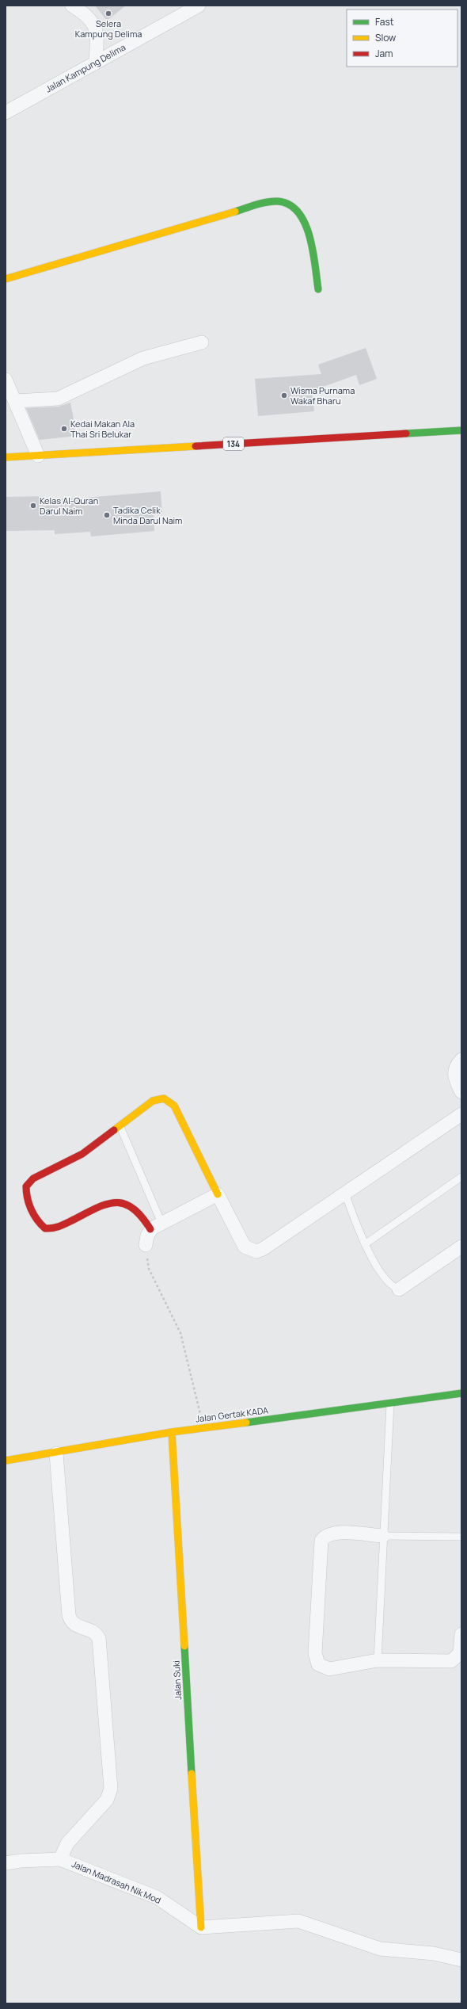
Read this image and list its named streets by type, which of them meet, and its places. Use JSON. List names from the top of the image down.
{
  "streets": {
    "street": [
      "Jalan Kampung Delima",
      "134",
      "Jalan Gertak KADA",
      "Jalan Suki",
      "Jalan Madrasah Nik Mod"
    ]
  },
  "crossings": [
    ["Jalan Gertak KADA", "Jalan Suki"],
    ["Jalan Suki", "Jalan Madrasah Nik Mod"]
  ],
  "places": [
    "Selera Kampung Delima",
    "Wisma Purnama Wakaf Bharu",
    "Kedai Makan Ala Thai Sri Belukar",
    "Kelas Al-Quran Darul Naim",
    "Tadika Celik Minda Darul Naim"
  ],
  "legend": ["Fast", "Slow", "Jam"]
}
